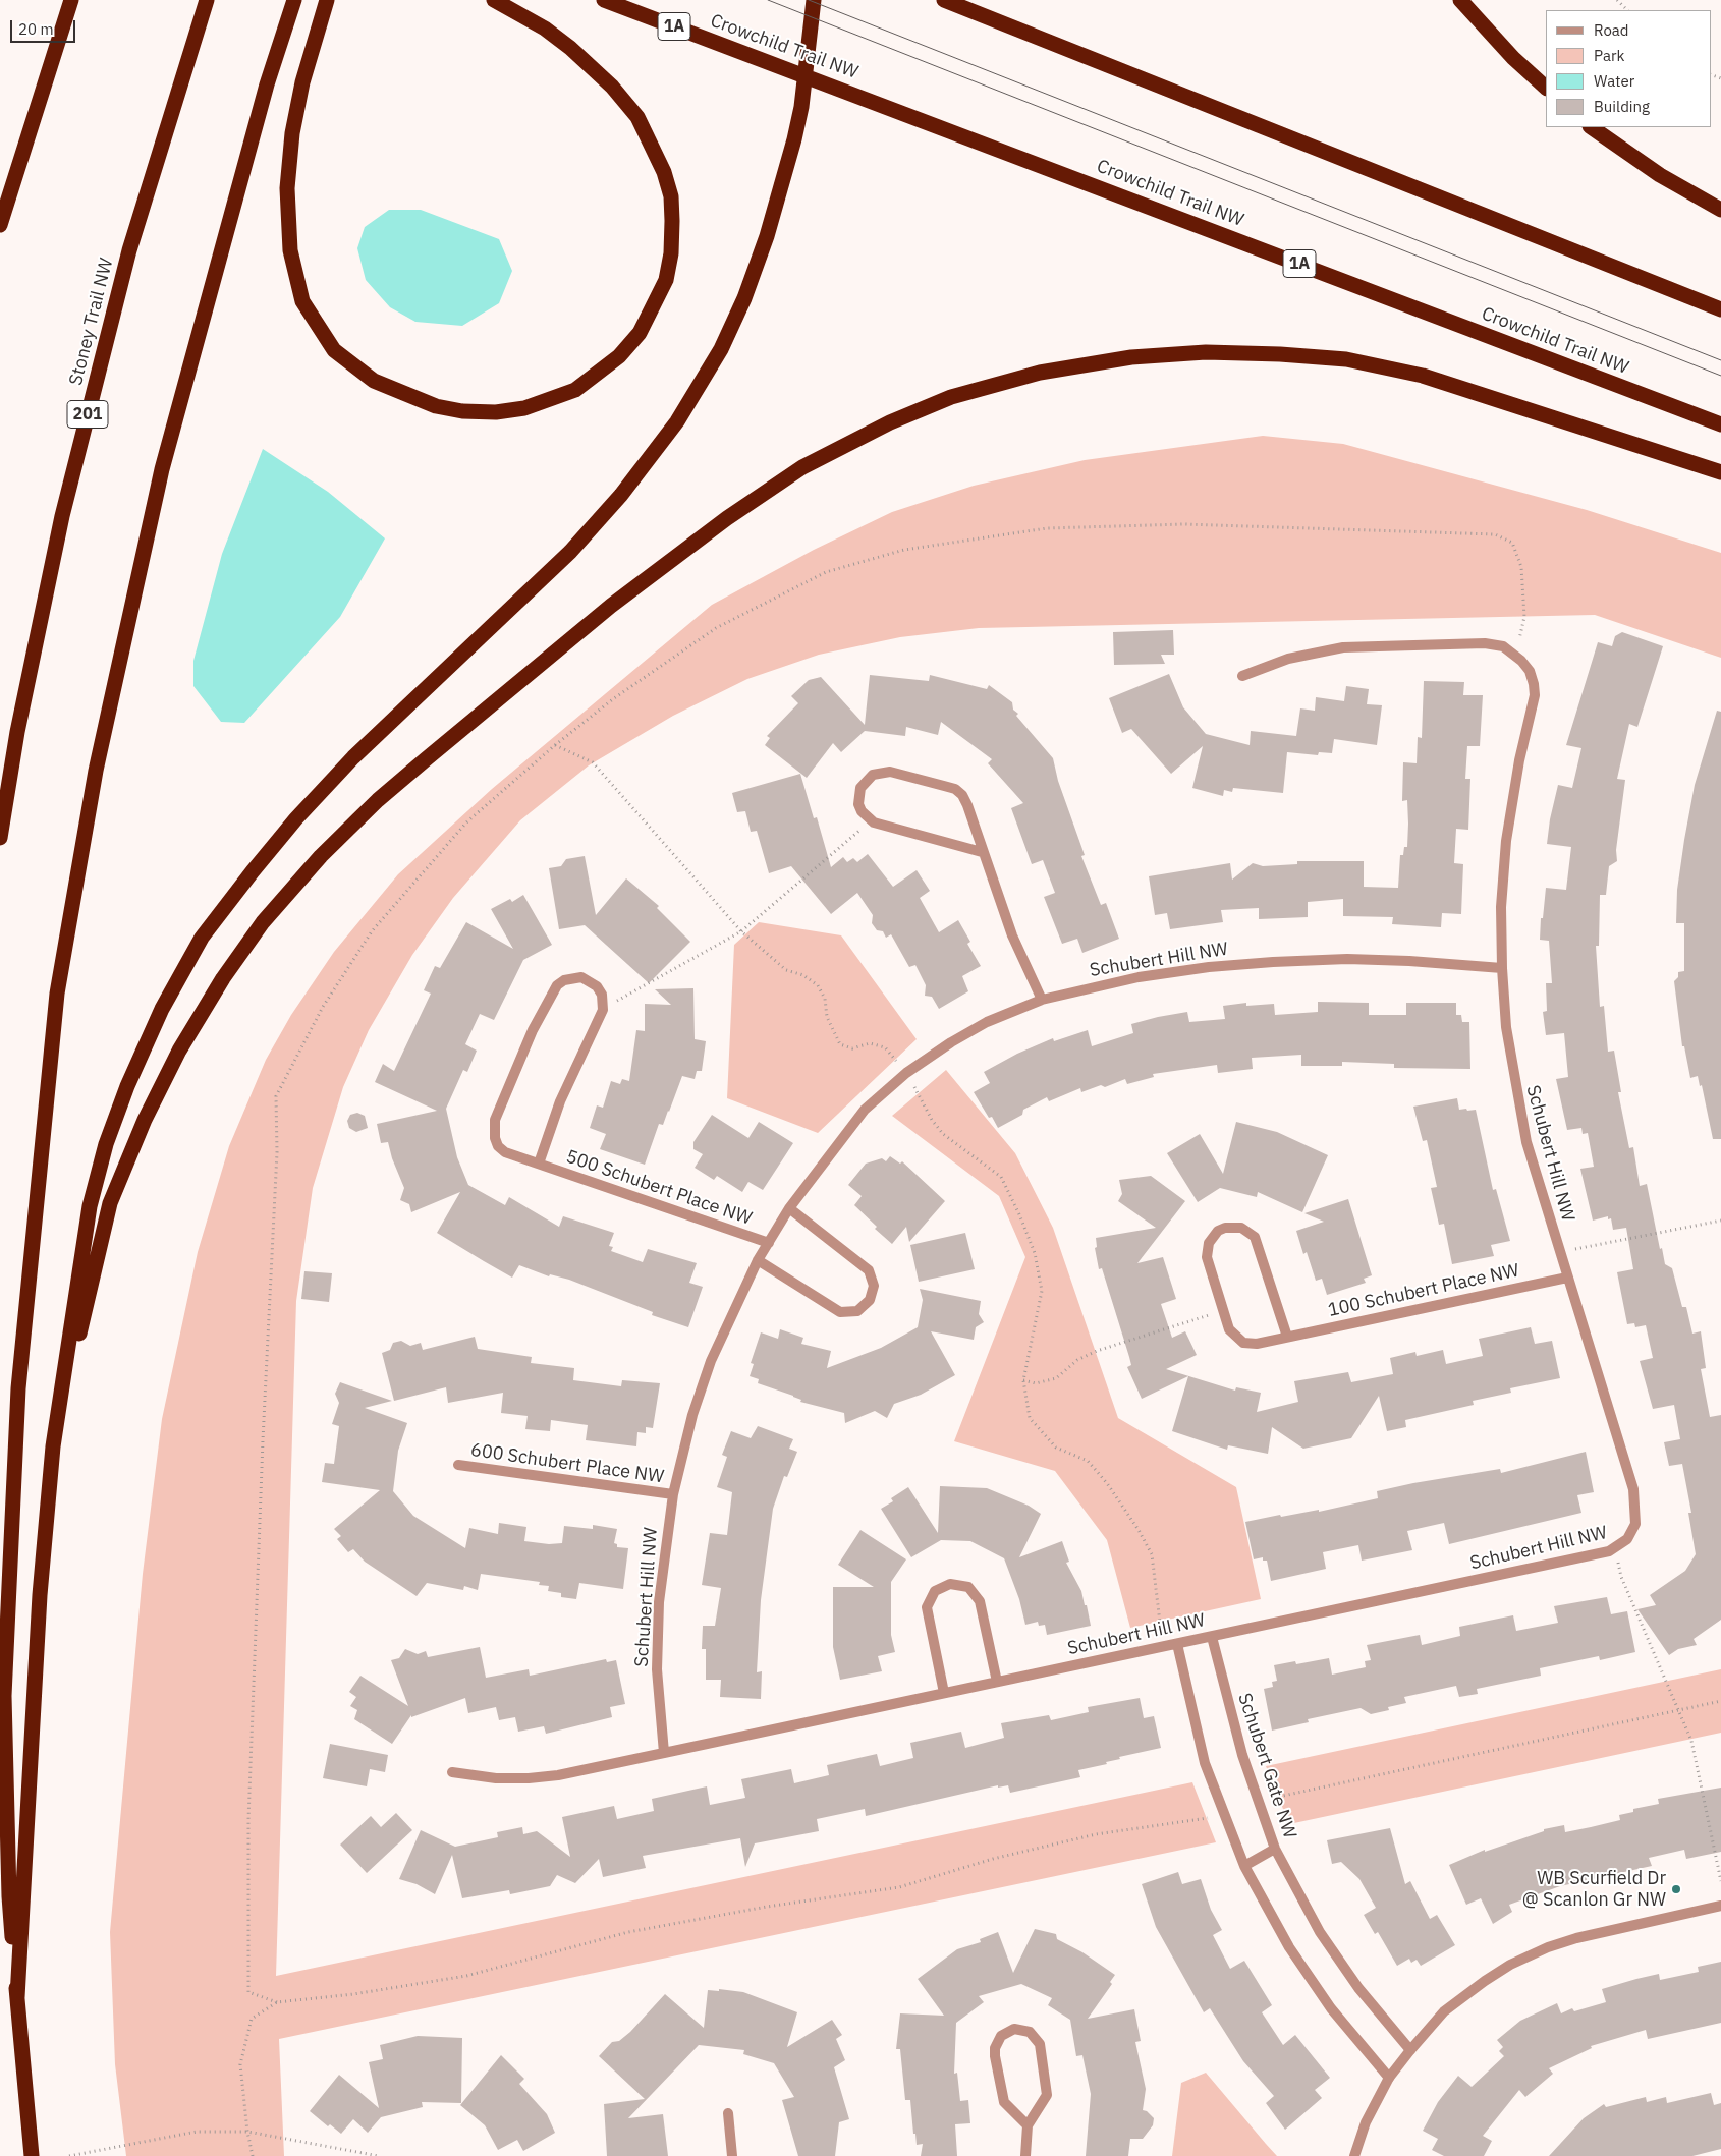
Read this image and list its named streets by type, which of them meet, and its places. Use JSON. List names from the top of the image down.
{
  "streets": {
    "highway": [
      "1A",
      "Crowchild Trail NW",
      "Stoney Trail NW",
      "201"
    ],
    "street": [
      "Schubert Hill NW",
      "500 Schubert Place NW",
      "100 Schubert Place NW",
      "600 Schubert Place NW",
      "Schubert Gate NW"
    ]
  },
  "crossings": [
    ["Schubert Hill NW", "500 Schubert Place NW"],
    ["Schubert Hill NW", "100 Schubert Place NW"],
    ["Schubert Hill NW", "600 Schubert Place NW"],
    ["Schubert Hill NW", "Schubert Gate NW"]
  ],
  "places": ["WB Scurfield Dr @ Scanlon Gr NW"],
  "legend": [
    "Road",
    "Park",
    "Water",
    "Building"
  ],
  "scale_bar": "20 m"
}
